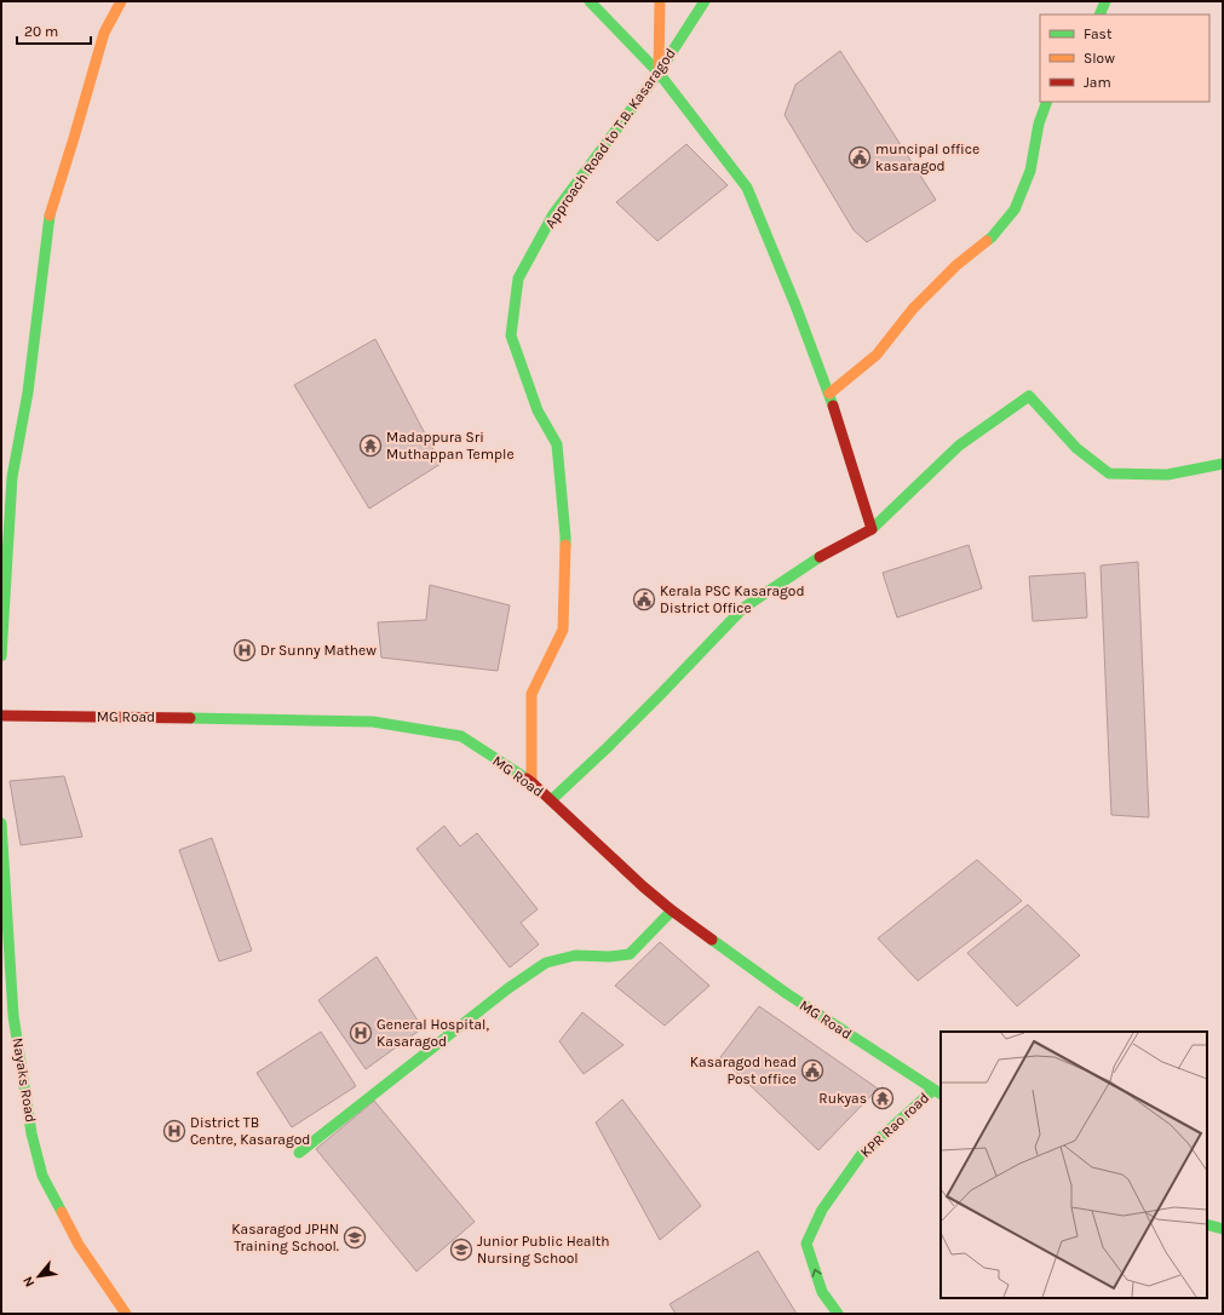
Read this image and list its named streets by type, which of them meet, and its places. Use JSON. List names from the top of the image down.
{
  "streets": {
    "street": [
      "Approach Road to T.B. Kasaragod",
      "MG Road",
      "Nayaks Road",
      "KPR Rao road"
    ]
  },
  "crossings": [
    ["Approach Road to T.B. Kasaragod", "MG Road"],
    ["MG Road", "KPR Rao road"]
  ],
  "one_way": ["KPR Rao road"],
  "places": {
    "public building": ["muncipal office kasaragod", "Kerala PSC Kasaragod District Office", "Kasaragod head Post office"],
    "temple": ["Madappura Sri Muthappan Temple", "Rukyas"],
    "hospital": ["Dr Sunny Mathew", "General Hospital, Kasaragod", "District TB Centre, Kasaragod"],
    "school or university": ["Kasaragod JPHN Training School.", "Junior Public Health Nursing School"]
  },
  "legend": ["Fast", "Slow", "Jam"],
  "scale_bar": "20 m",
  "north": "bottom left"
}
